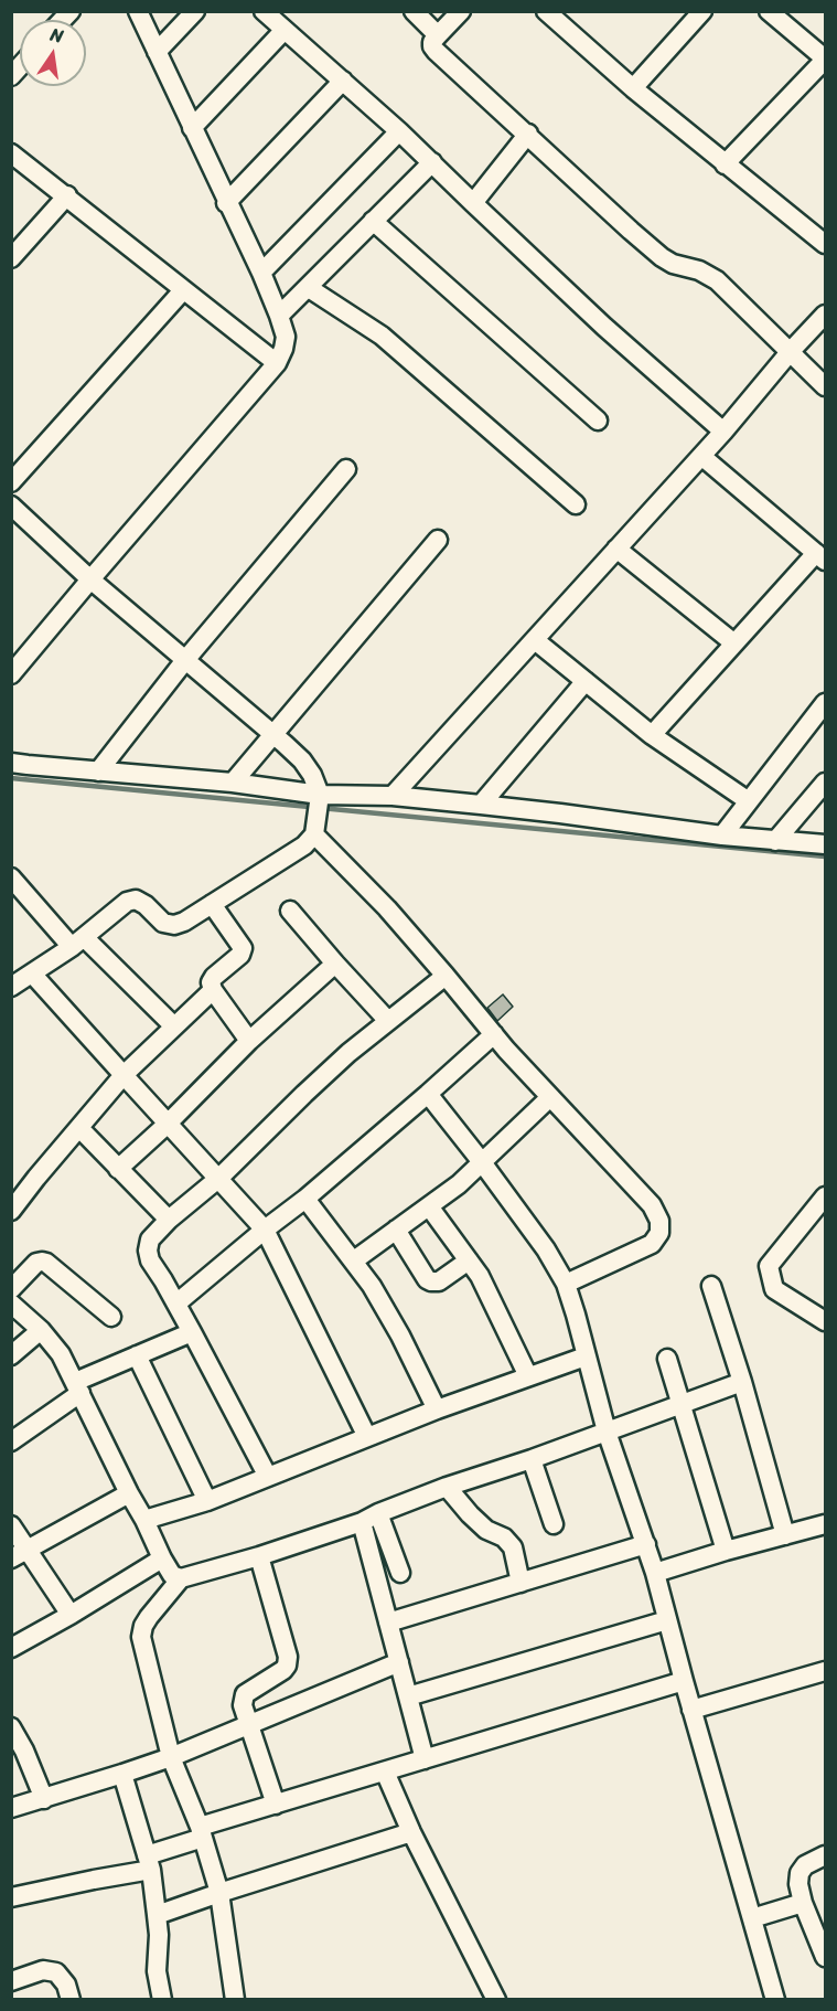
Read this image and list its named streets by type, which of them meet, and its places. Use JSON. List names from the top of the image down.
{
  "north": "top"
}
